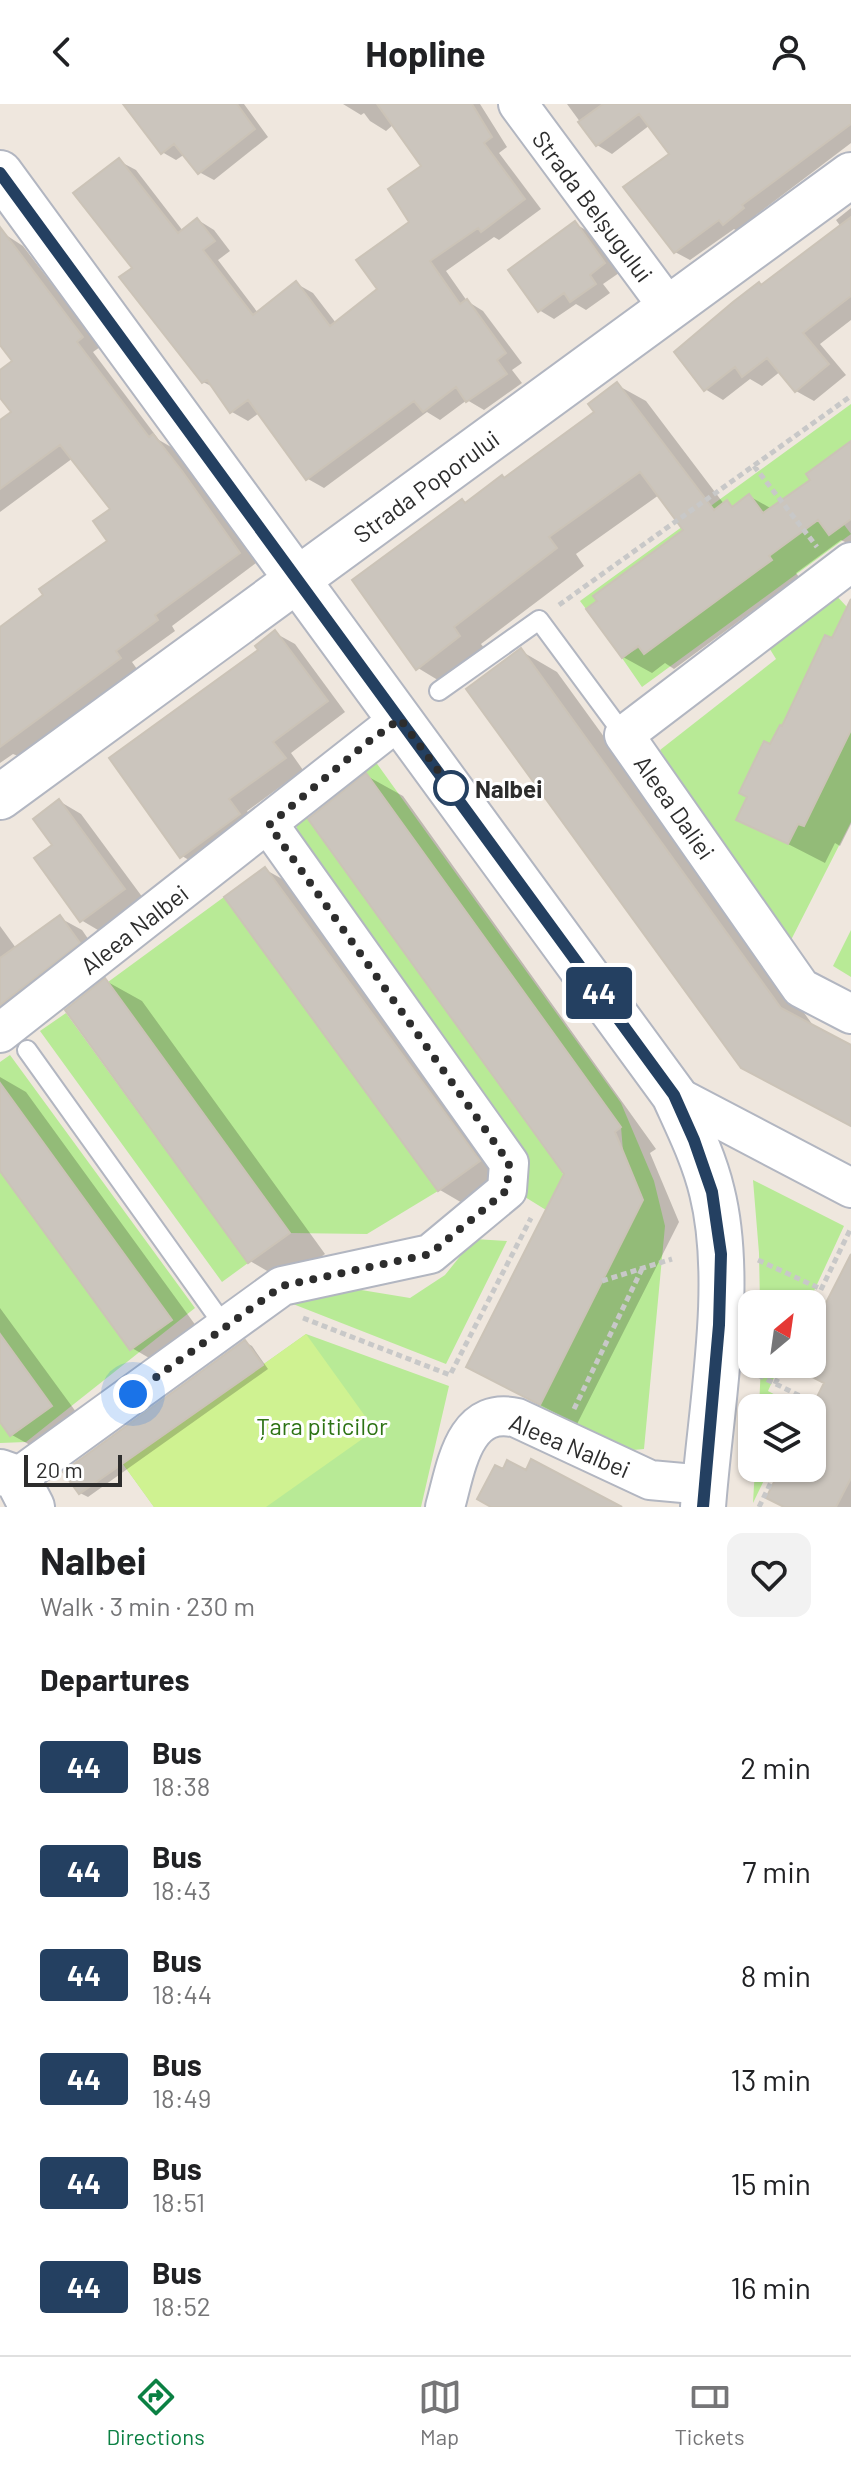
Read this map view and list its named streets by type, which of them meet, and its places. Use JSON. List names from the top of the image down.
{
  "streets": {
    "main road": ["Strada Poporului"],
    "street": ["Strada Belșugului", "Aleea Daliei", "Aleea Nalbei"]
  },
  "crossings": [
    ["Strada Belșugului", "Strada Poporului"]
  ],
  "parks": ["Țara piticilor"],
  "places": ["Nalbei"],
  "lines": ["bus line 44"],
  "scale_bar": "20 m",
  "north": "top right",
  "page": {
    "header": "Hopline",
    "on_map": "44",
    "scale": "20 m",
    "heading": [
      ["Nalbei", "Walk · 3 min · 230 m"],
      "Departures"
    ],
    "list": [
      {
        "mark": "44",
        "name": "Bus",
        "note": "18:38",
        "value": "2 min"
      },
      {
        "mark": "44",
        "name": "Bus",
        "note": "18:43",
        "value": "7 min"
      },
      {
        "mark": "44",
        "name": "Bus",
        "note": "18:44",
        "value": "8 min"
      },
      {
        "mark": "44",
        "name": "Bus",
        "note": "18:49",
        "value": "13 min"
      },
      {
        "mark": "44",
        "name": "Bus",
        "note": "18:51",
        "value": "15 min"
      },
      {
        "mark": "44",
        "name": "Bus",
        "note": "18:52",
        "value": "16 min"
      }
    ],
    "tabs": ["Directions", "Map", "Tickets"]
  }
}
